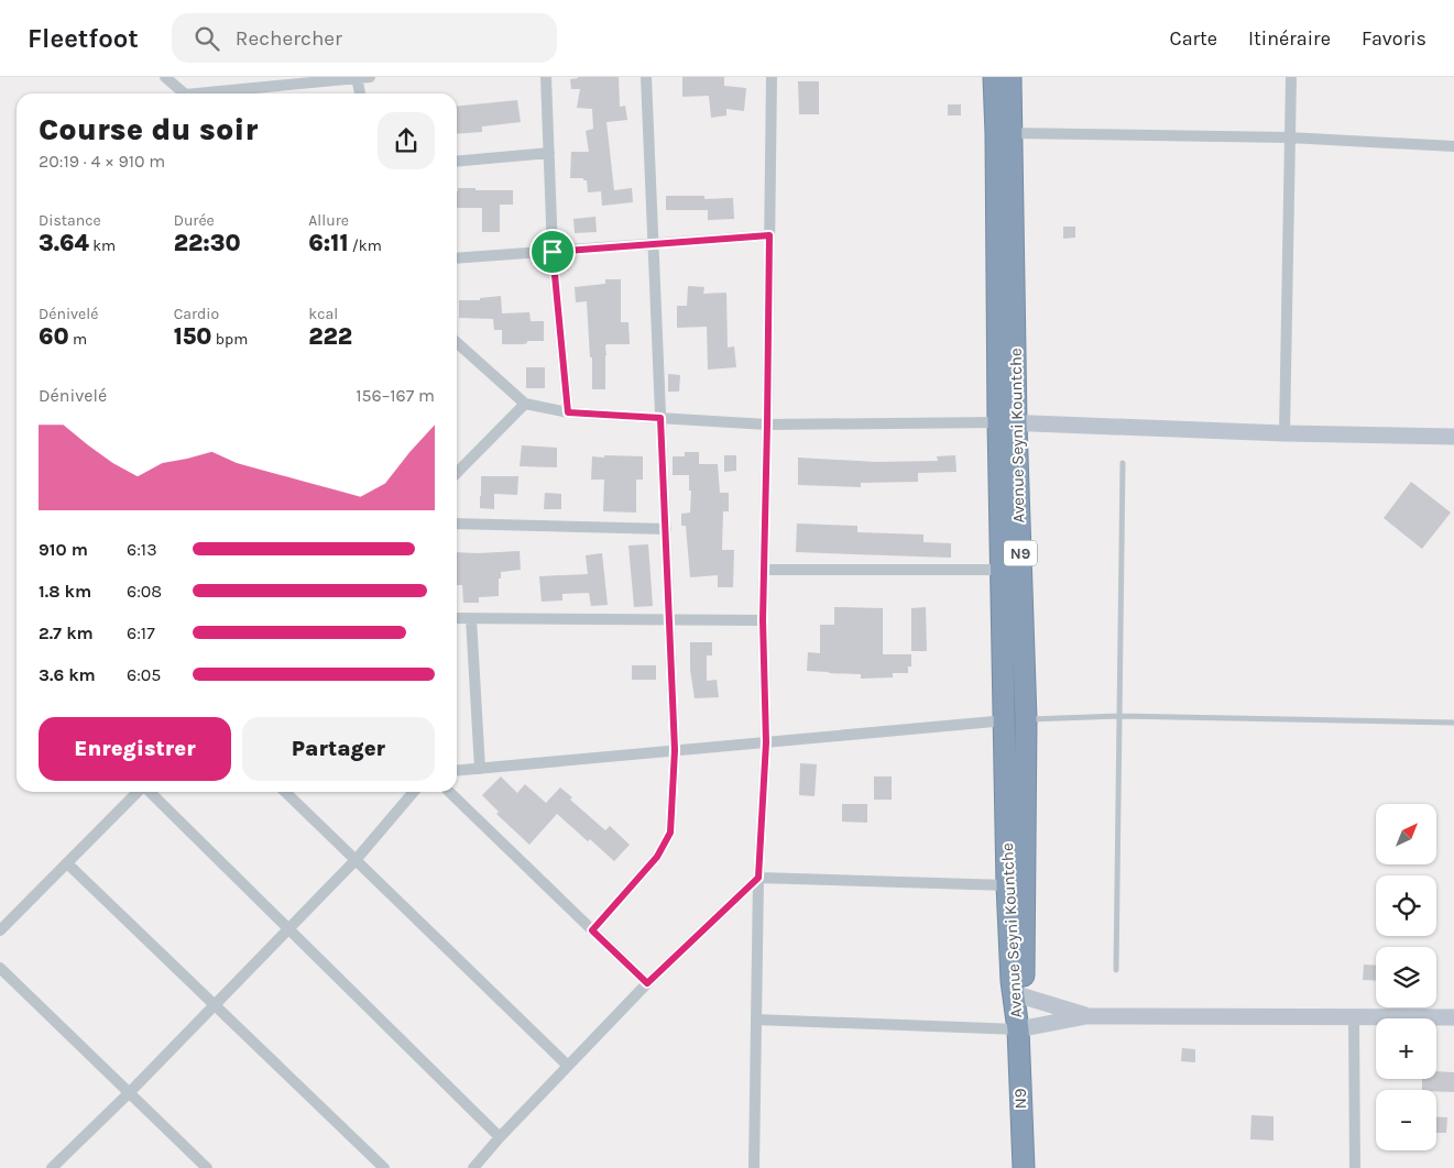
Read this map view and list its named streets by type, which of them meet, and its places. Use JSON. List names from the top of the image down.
{
  "streets": {
    "highway": ["Avenue Seyni Kountche", "N9"]
  },
  "crossings": [
    ["Avenue Seyni Kountche", "N9"]
  ],
  "north": "top right",
  "page": {
    "header": "Fleetfoot",
    "search": "Rechercher",
    "nav": ["Carte", "Itinéraire", "Favoris"],
    "heading": ["Course du soir", "20:19 · 4 × 910 m"],
    "stats": [
      ["Distance", "3.64 km"],
      ["Durée", "22:30"],
      ["Allure", "6:11 /km"],
      ["Dénivelé", "60 m"],
      ["Cardio", "150 bpm"],
      ["kcal", "222"]
    ],
    "chart": ["Dénivelé", "156–167 m"],
    "list": [
      {
        "name": "910 m",
        "note": "6:13"
      },
      {
        "name": "1.8 km",
        "note": "6:08"
      },
      {
        "name": "2.7 km",
        "note": "6:17"
      },
      {
        "name": "3.6 km",
        "note": "6:05"
      }
    ],
    "buttons": ["Enregistrer", "Partager"],
    "map_buttons": ["+", "−"]
  }
}
